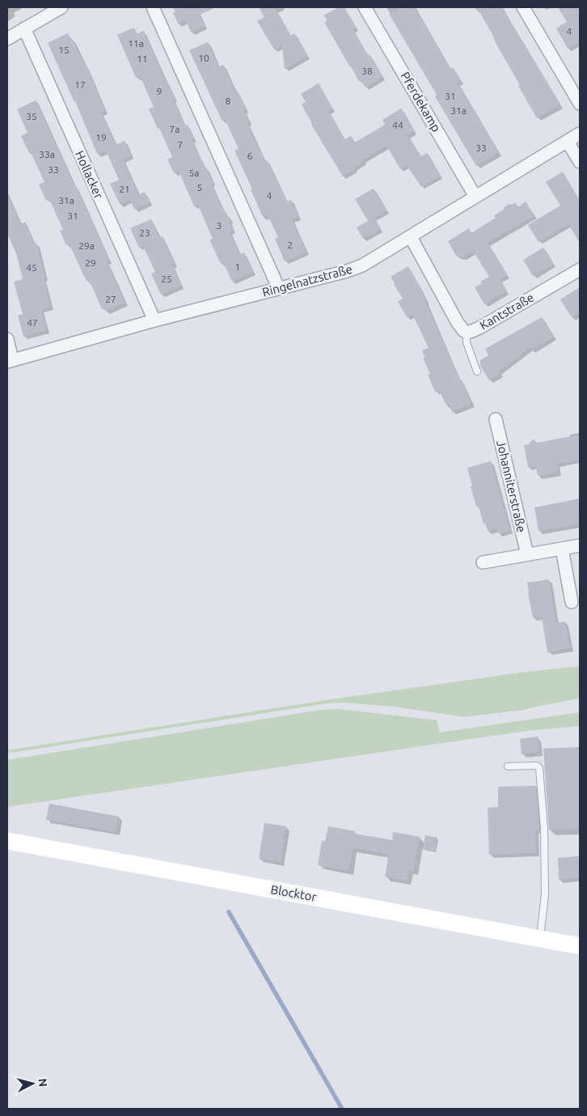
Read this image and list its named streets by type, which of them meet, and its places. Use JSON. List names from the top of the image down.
{
  "streets": {
    "main road": ["Blocktor"],
    "street": [
      "Pferdekamp",
      "Hollacker",
      "Ringelnatzstraße",
      "Kantstraße",
      "Johanniterstraße"
    ]
  },
  "crossings": [
    ["Pferdekamp", "Ringelnatzstraße"],
    ["Hollacker", "Ringelnatzstraße"],
    ["Ringelnatzstraße", "Kantstraße"]
  ],
  "house_numbers": [
    "4",
    "11a",
    "15",
    "10",
    "11",
    "38",
    "17",
    "9",
    "31",
    "8",
    "31a",
    "35",
    "44",
    "7a",
    "19",
    "7",
    "33",
    "33a",
    "6",
    "33",
    "5a",
    "5",
    "21",
    "4",
    "31a",
    "31",
    "3",
    "23",
    "2",
    "29a",
    "29",
    "1",
    "45",
    "25",
    "27",
    "47"
  ],
  "north": "right"
}
